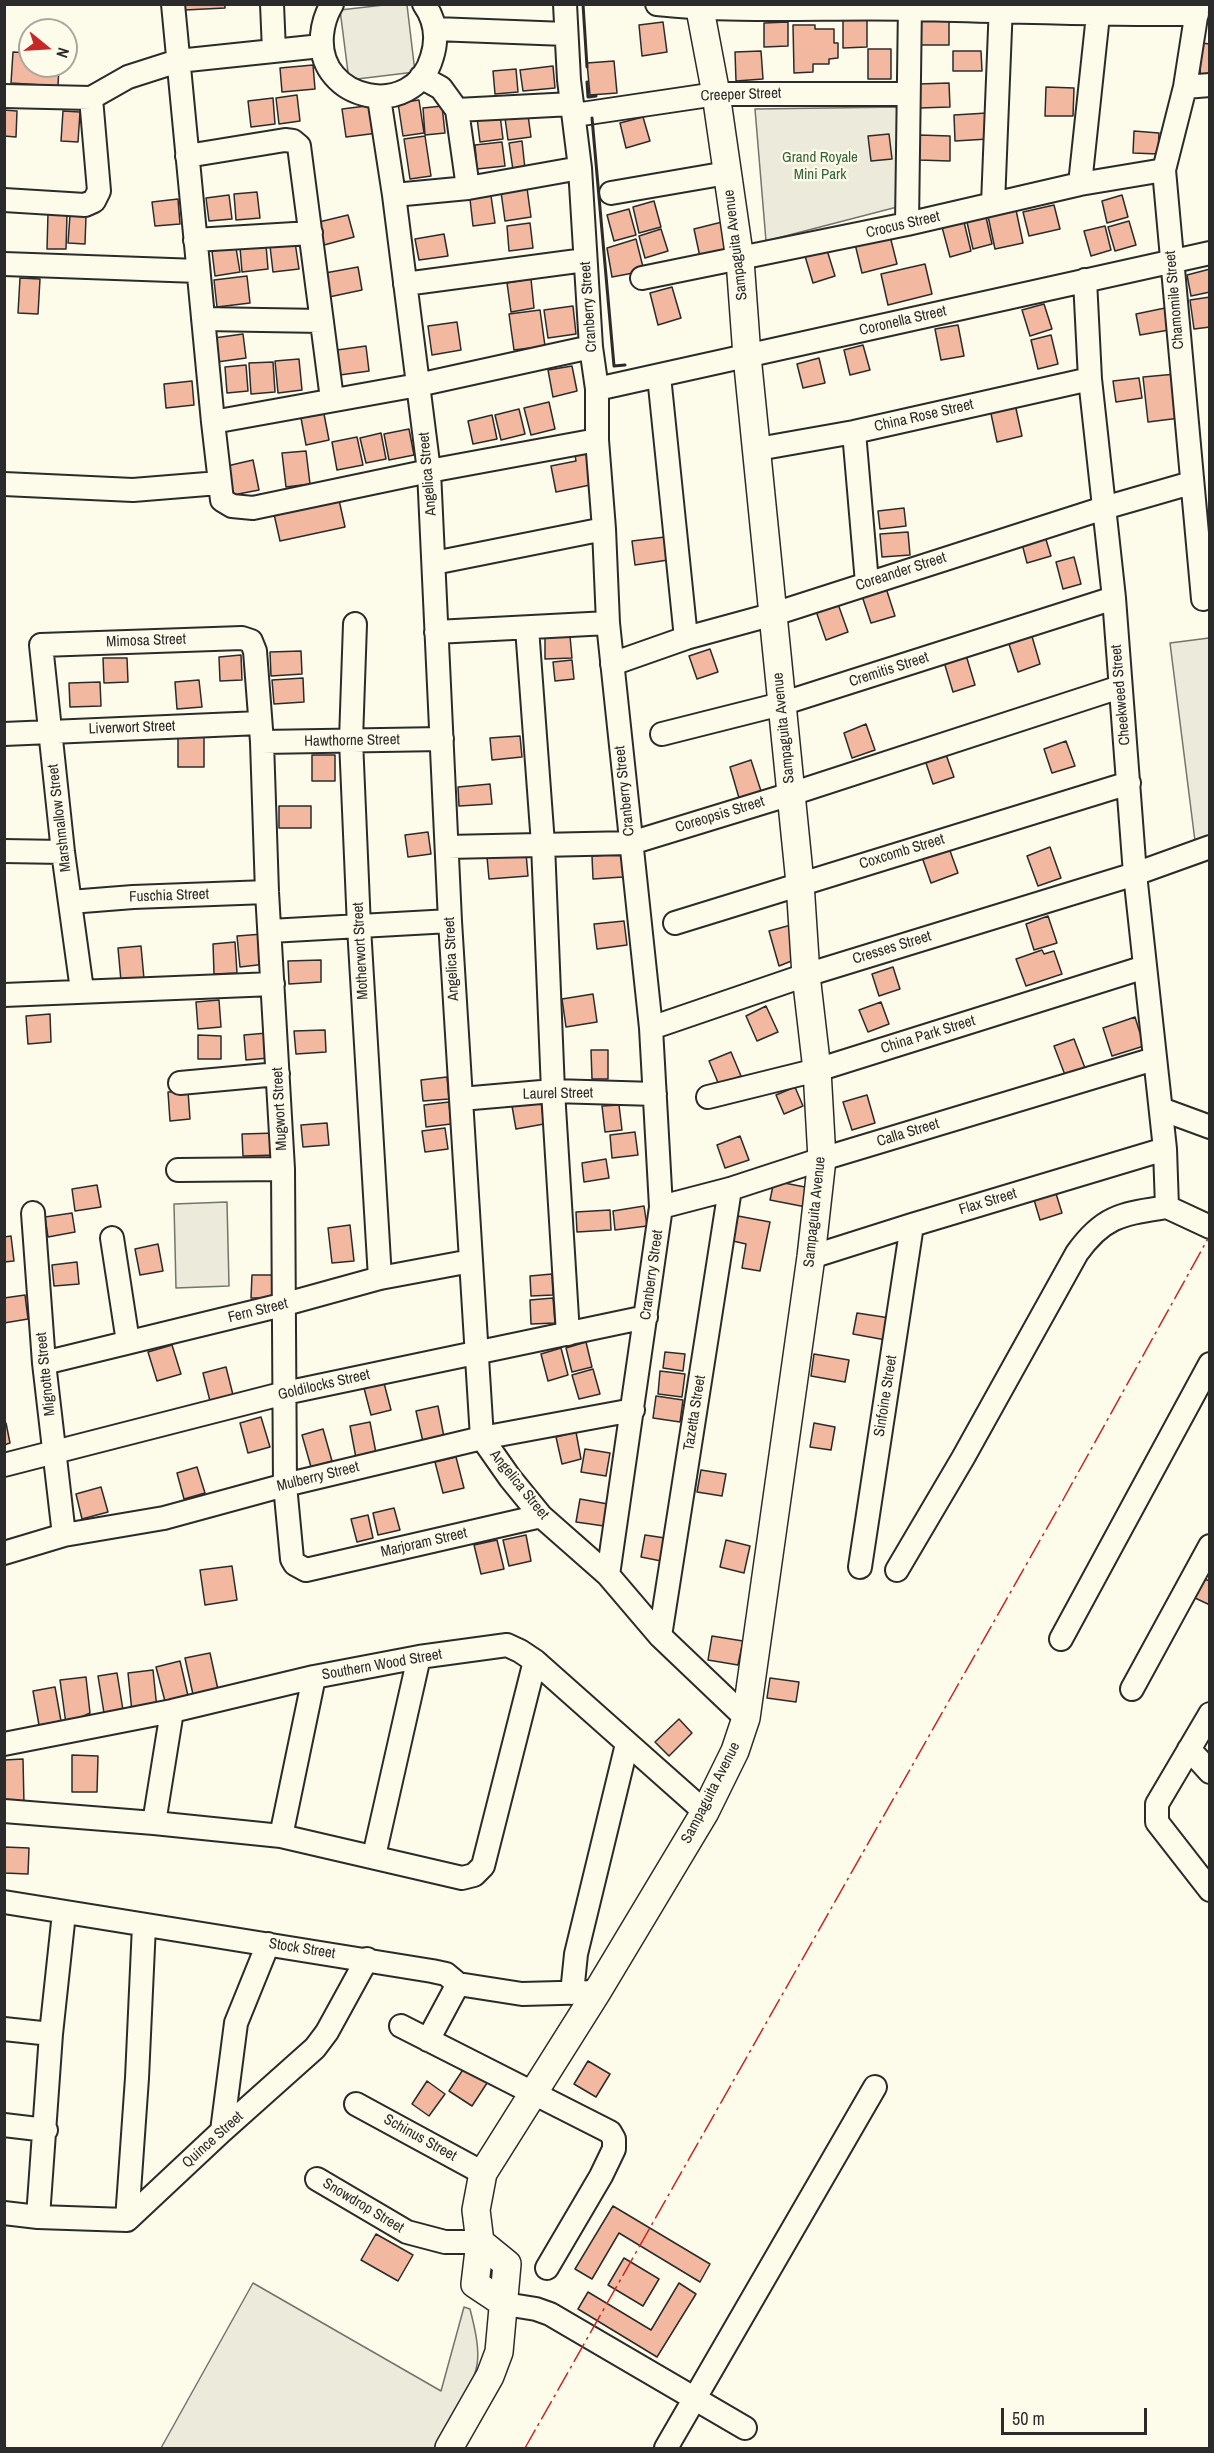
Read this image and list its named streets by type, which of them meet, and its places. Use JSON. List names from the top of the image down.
{
  "streets": {
    "main road": ["Sampaguita Avenue"],
    "street": [
      "Creeper Street",
      "Crocus Street",
      "Chamomile Street",
      "Cranberry Street",
      "Coronella Street",
      "China Rose Street",
      "Angelica Street",
      "Coreander Street",
      "Mimosa Street",
      "Cremitis Street",
      "Cheekweed Street",
      "Liverwort Street",
      "Hawthorne Street",
      "Coreopsis Street",
      "Marshmallow Street",
      "Coxcomb Street",
      "Fuschia Street",
      "Cresses Street",
      "Motherwort Street",
      "China Park Street",
      "Laurel Street",
      "Mugwort Street",
      "Calla Street",
      "Flax Street",
      "Fern Street",
      "Mignotte Street",
      "Goldilocks Street",
      "Sinfoine Street",
      "Tazetta Street",
      "Mulberry Street",
      "Marjoram Street",
      "Southern Wood Street",
      "Stock Street",
      "Schinus Street",
      "Quince Street",
      "Snowdrop Street"
    ]
  },
  "crossings": [
    ["Creeper Street", "Sampaguita Avenue"],
    ["Creeper Street", "Cranberry Street"],
    ["Crocus Street", "Sampaguita Avenue"],
    ["Crocus Street", "Chamomile Street"],
    ["Sampaguita Avenue", "Coronella Street"],
    ["Sampaguita Avenue", "China Rose Street"],
    ["Sampaguita Avenue", "Angelica Street"],
    ["Sampaguita Avenue", "Coreander Street"],
    ["Sampaguita Avenue", "Cremitis Street"],
    ["Sampaguita Avenue", "Coreopsis Street"],
    ["Sampaguita Avenue", "Coxcomb Street"],
    ["Sampaguita Avenue", "Cresses Street"],
    ["Sampaguita Avenue", "China Park Street"],
    ["Sampaguita Avenue", "Calla Street"],
    ["Sampaguita Avenue", "Flax Street"],
    ["Sampaguita Avenue", "Southern Wood Street"],
    ["Sampaguita Avenue", "Stock Street"],
    ["Sampaguita Avenue", "Schinus Street"],
    ["Sampaguita Avenue", "Snowdrop Street"],
    ["Chamomile Street", "Coronella Street"],
    ["Chamomile Street", "Coreander Street"],
    ["Cranberry Street", "Coronella Street"],
    ["Cranberry Street", "Angelica Street"],
    ["Cranberry Street", "Coreander Street"],
    ["Cranberry Street", "Coreopsis Street"],
    ["Cranberry Street", "Cresses Street"],
    ["Cranberry Street", "Laurel Street"],
    ["Cranberry Street", "Calla Street"],
    ["Cranberry Street", "Goldilocks Street"],
    ["Cranberry Street", "Mulberry Street"],
    ["Coronella Street", "Cheekweed Street"],
    ["China Rose Street", "Cheekweed Street"],
    ["Angelica Street", "Hawthorne Street"],
    ["Angelica Street", "Coreopsis Street"],
    ["Angelica Street", "Laurel Street"],
    ["Angelica Street", "Fern Street"],
    ["Angelica Street", "Goldilocks Street"],
    ["Angelica Street", "Tazetta Street"],
    ["Angelica Street", "Mulberry Street"],
    ["Angelica Street", "Marjoram Street"],
    ["Coreander Street", "Cheekweed Street"],
    ["Mimosa Street", "Marshmallow Street"],
    ["Mimosa Street", "Mugwort Street"],
    ["Cremitis Street", "Cheekweed Street"],
    ["Cheekweed Street", "Coreopsis Street"],
    ["Cheekweed Street", "Coxcomb Street"],
    ["Cheekweed Street", "Cresses Street"],
    ["Cheekweed Street", "China Park Street"],
    ["Cheekweed Street", "Calla Street"],
    ["Cheekweed Street", "Flax Street"],
    ["Liverwort Street", "Hawthorne Street"],
    ["Liverwort Street", "Marshmallow Street"],
    ["Liverwort Street", "Mugwort Street"],
    ["Hawthorne Street", "Motherwort Street"],
    ["Hawthorne Street", "Mugwort Street"],
    ["Marshmallow Street", "Fuschia Street"],
    ["Fuschia Street", "Mugwort Street"],
    ["Motherwort Street", "Fern Street"],
    ["Mugwort Street", "Fern Street"],
    ["Mugwort Street", "Goldilocks Street"],
    ["Mugwort Street", "Mulberry Street"],
    ["Mugwort Street", "Marjoram Street"],
    ["Calla Street", "Tazetta Street"],
    ["Flax Street", "Sinfoine Street"],
    ["Fern Street", "Mignotte Street"],
    ["Mignotte Street", "Goldilocks Street"],
    ["Mignotte Street", "Mulberry Street"],
    ["Stock Street", "Quince Street"]
  ],
  "parks": ["Grand Royale Mini Park"],
  "scale_bar": "50 m",
  "north": "right"
}
